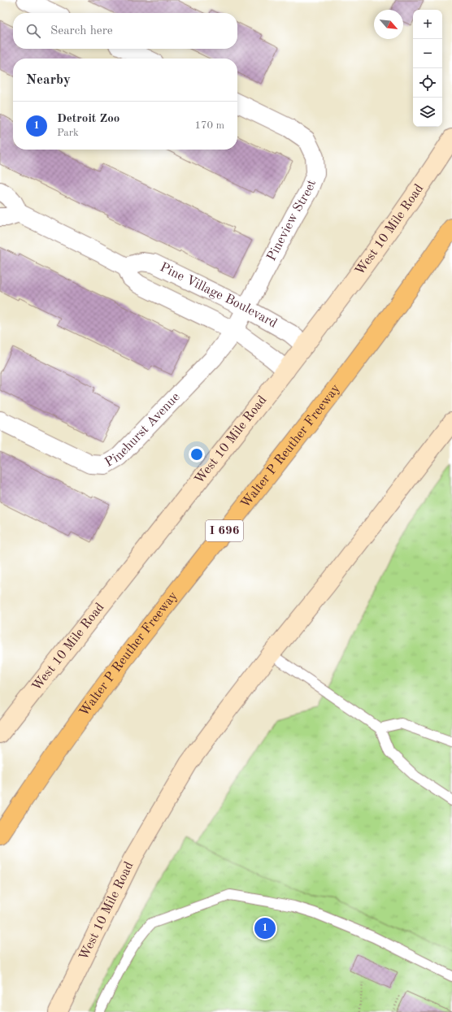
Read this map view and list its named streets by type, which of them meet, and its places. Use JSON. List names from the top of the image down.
{
  "streets": {
    "highway": ["Walter P Reuther Freeway", "I 696"],
    "main road": ["West 10 Mile Road"],
    "street": ["Pineview Street", "Pine Village Boulevard", "Pinehurst Avenue"]
  },
  "crossings": [
    ["Pineview Street", "Pine Village Boulevard"],
    ["Pineview Street", "Pinehurst Avenue"],
    ["West 10 Mile Road", "Pine Village Boulevard"],
    ["Pine Village Boulevard", "Pinehurst Avenue"]
  ],
  "north": "bottom right",
  "page": {
    "map_buttons": ["+", "−"],
    "search": "Search here",
    "heading": "Nearby",
    "list": [
      {
        "mark": "1",
        "name": "Detroit Zoo",
        "note": "Park",
        "value": "170 m"
      }
    ],
    "pins": "1"
  }
}
